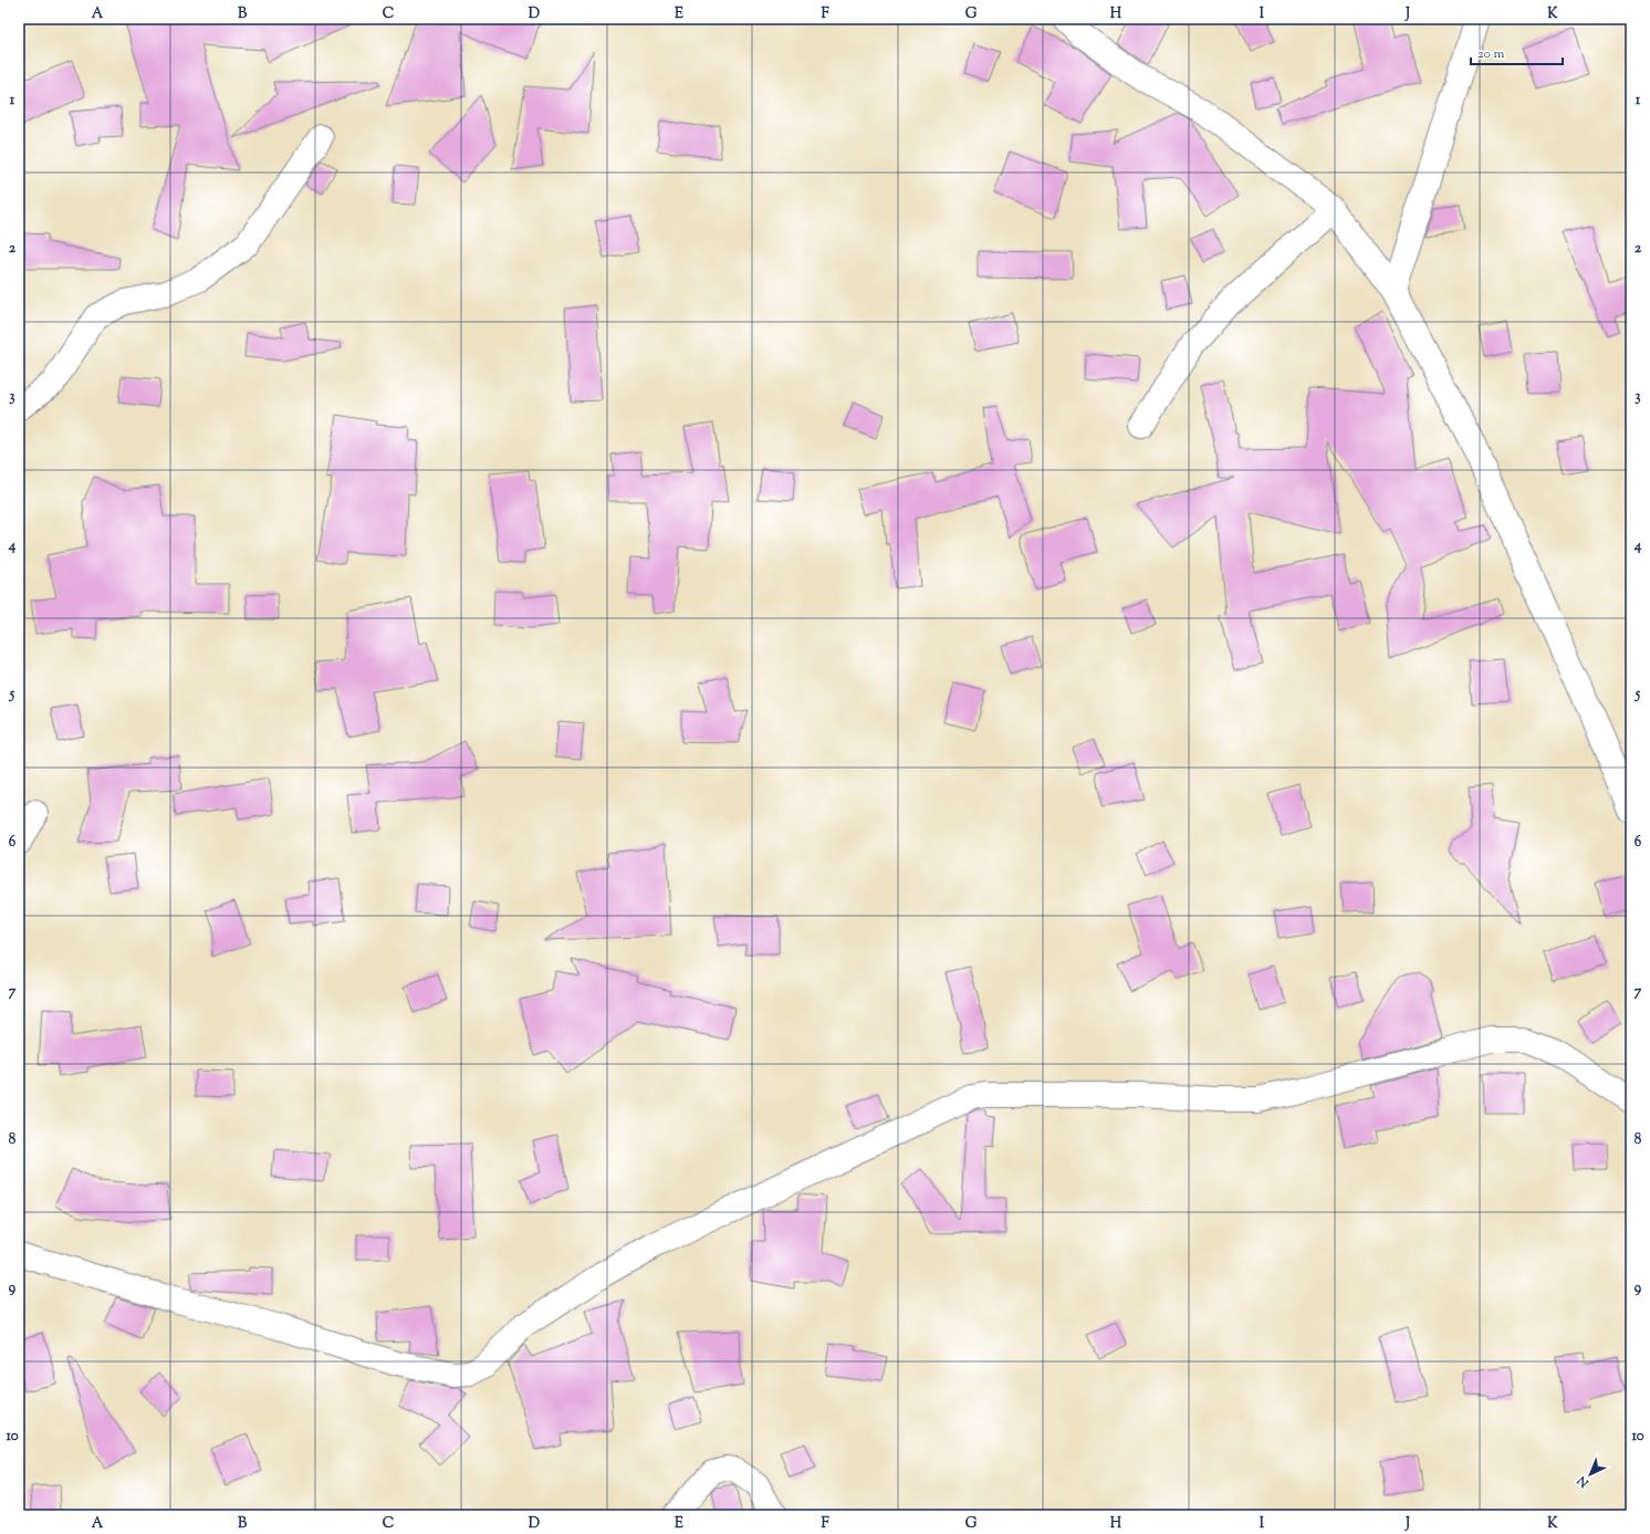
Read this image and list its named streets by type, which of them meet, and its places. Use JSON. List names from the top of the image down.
{
  "scale_bar": "20 m",
  "north": "bottom left",
  "grid": {
    "columns": [
      "A",
      "B",
      "C",
      "D",
      "E",
      "F",
      "G",
      "H",
      "I",
      "J",
      "K"
    ],
    "rows": [
      "1",
      "2",
      "3",
      "4",
      "5",
      "6",
      "7",
      "8",
      "9",
      "10"
    ]
  }
}
